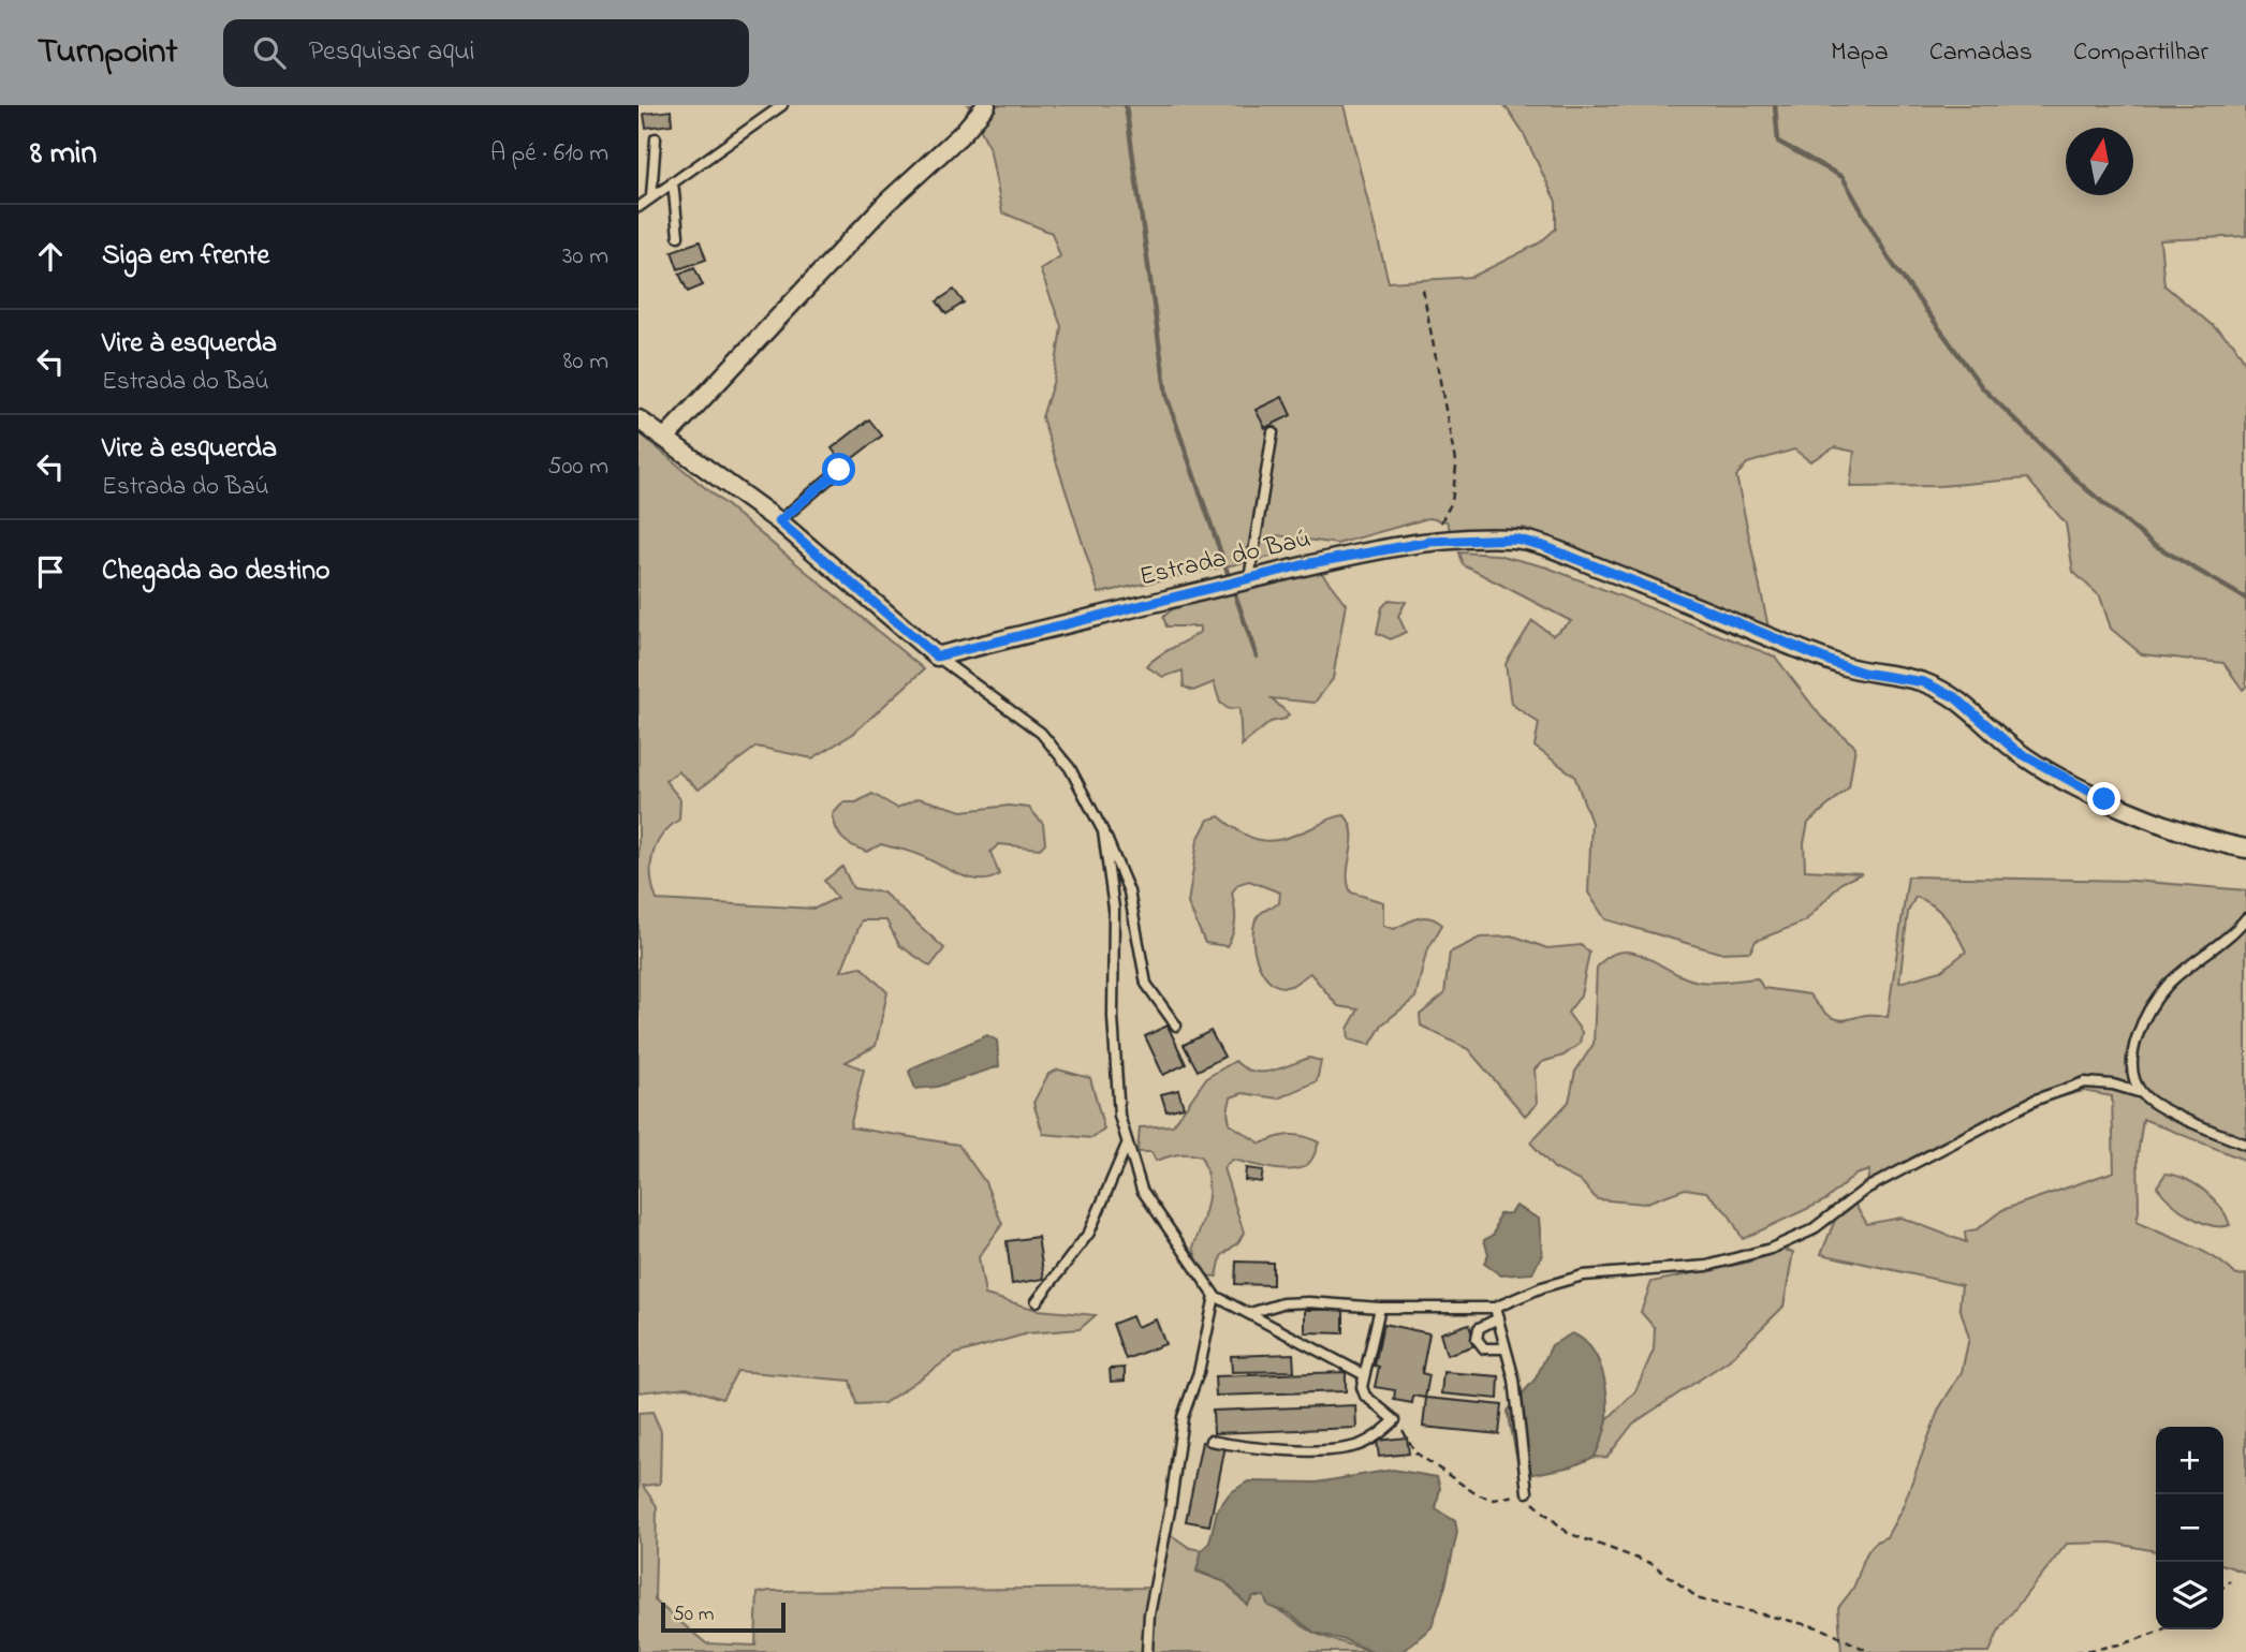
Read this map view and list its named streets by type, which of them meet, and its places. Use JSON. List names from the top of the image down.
{
  "streets": {
    "street": ["Estrada do Baú"]
  },
  "scale_bar": "50 m",
  "north": "top",
  "page": {
    "header": "Turnpoint",
    "search": "Pesquisar aqui",
    "nav": ["Mapa", "Camadas", "Compartilhar"],
    "heading": ["8 min", "A pé · 610 m"],
    "list": [
      ["Siga em frente", "30 m"],
      ["Vire à esquerda", "Estrada do Baú", "80 m"],
      ["Vire à esquerda", "Estrada do Baú", "500 m"],
      "Chegada ao destino"
    ],
    "map_buttons": ["+", "−"],
    "scale": "50 m"
  }
}
